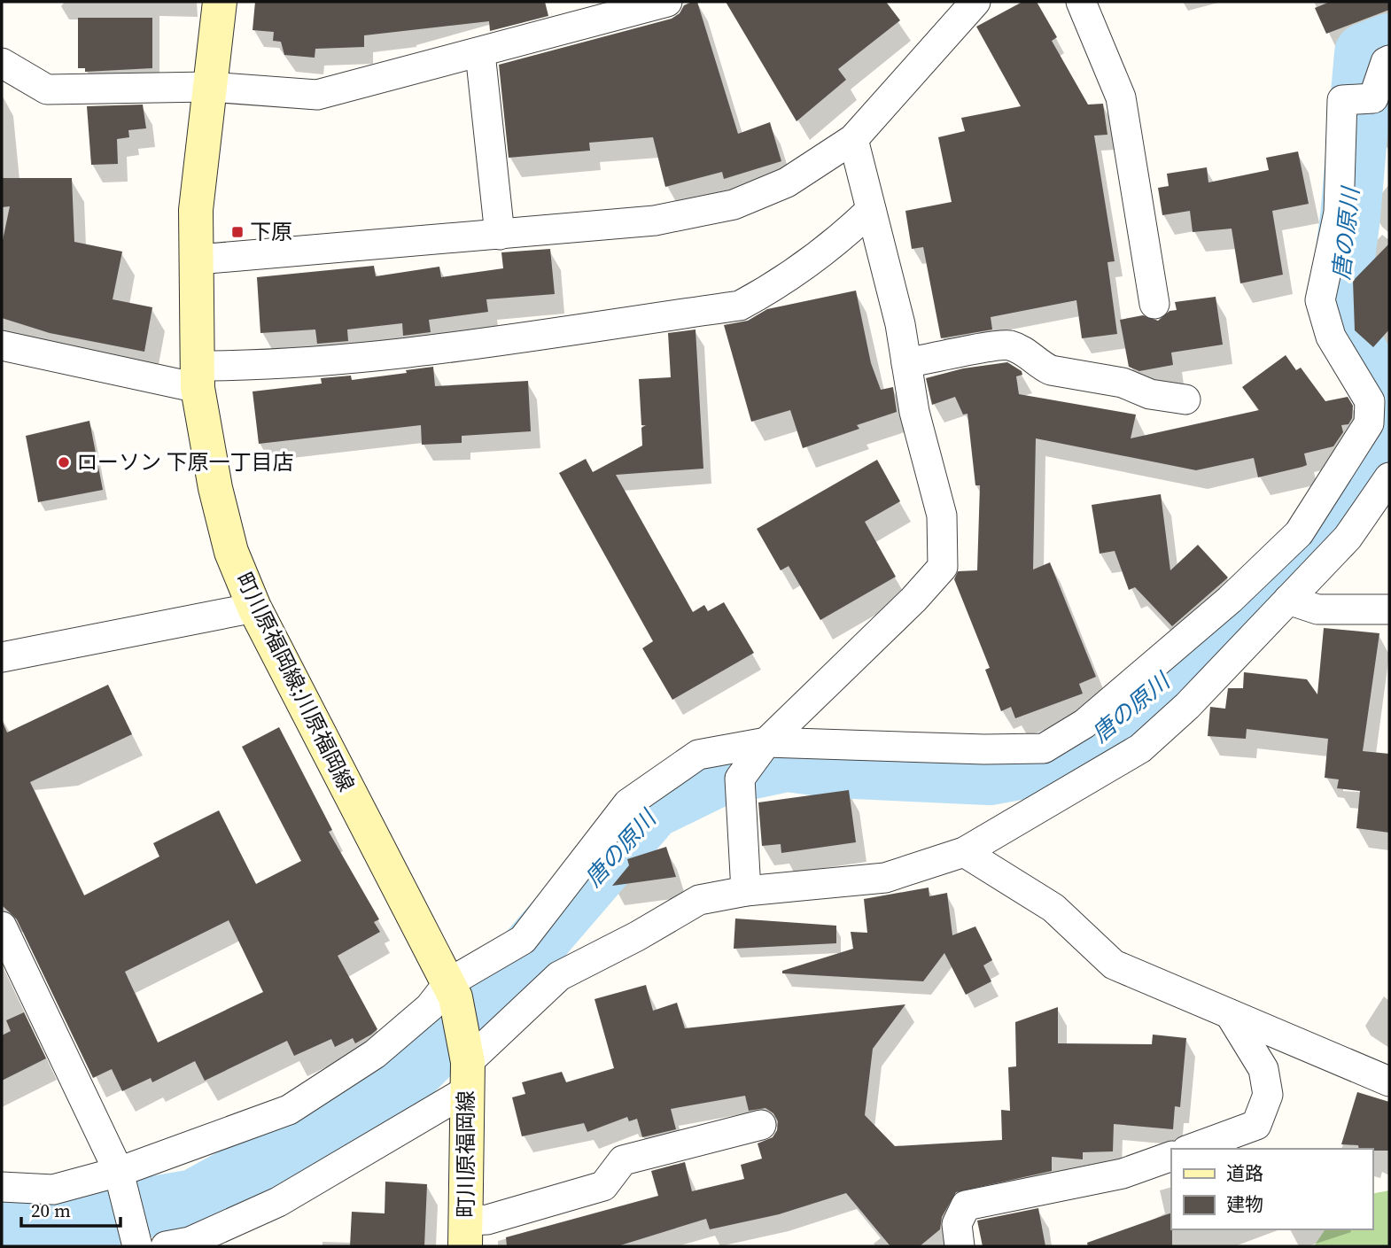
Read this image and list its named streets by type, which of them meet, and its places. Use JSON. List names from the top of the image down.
{
  "streets": {
    "main road": ["町川原福岡線;川原福岡線", "町川原福岡線"]
  },
  "crossings": [
    ["町川原福岡線;川原福岡線", "町川原福岡線"]
  ],
  "water": ["唐の原川"],
  "places": {
    "transit": ["下原"],
    "other": ["ローソン 下原一丁目店"]
  },
  "legend": ["道路", "建物"],
  "scale_bar": "20 m"
}
